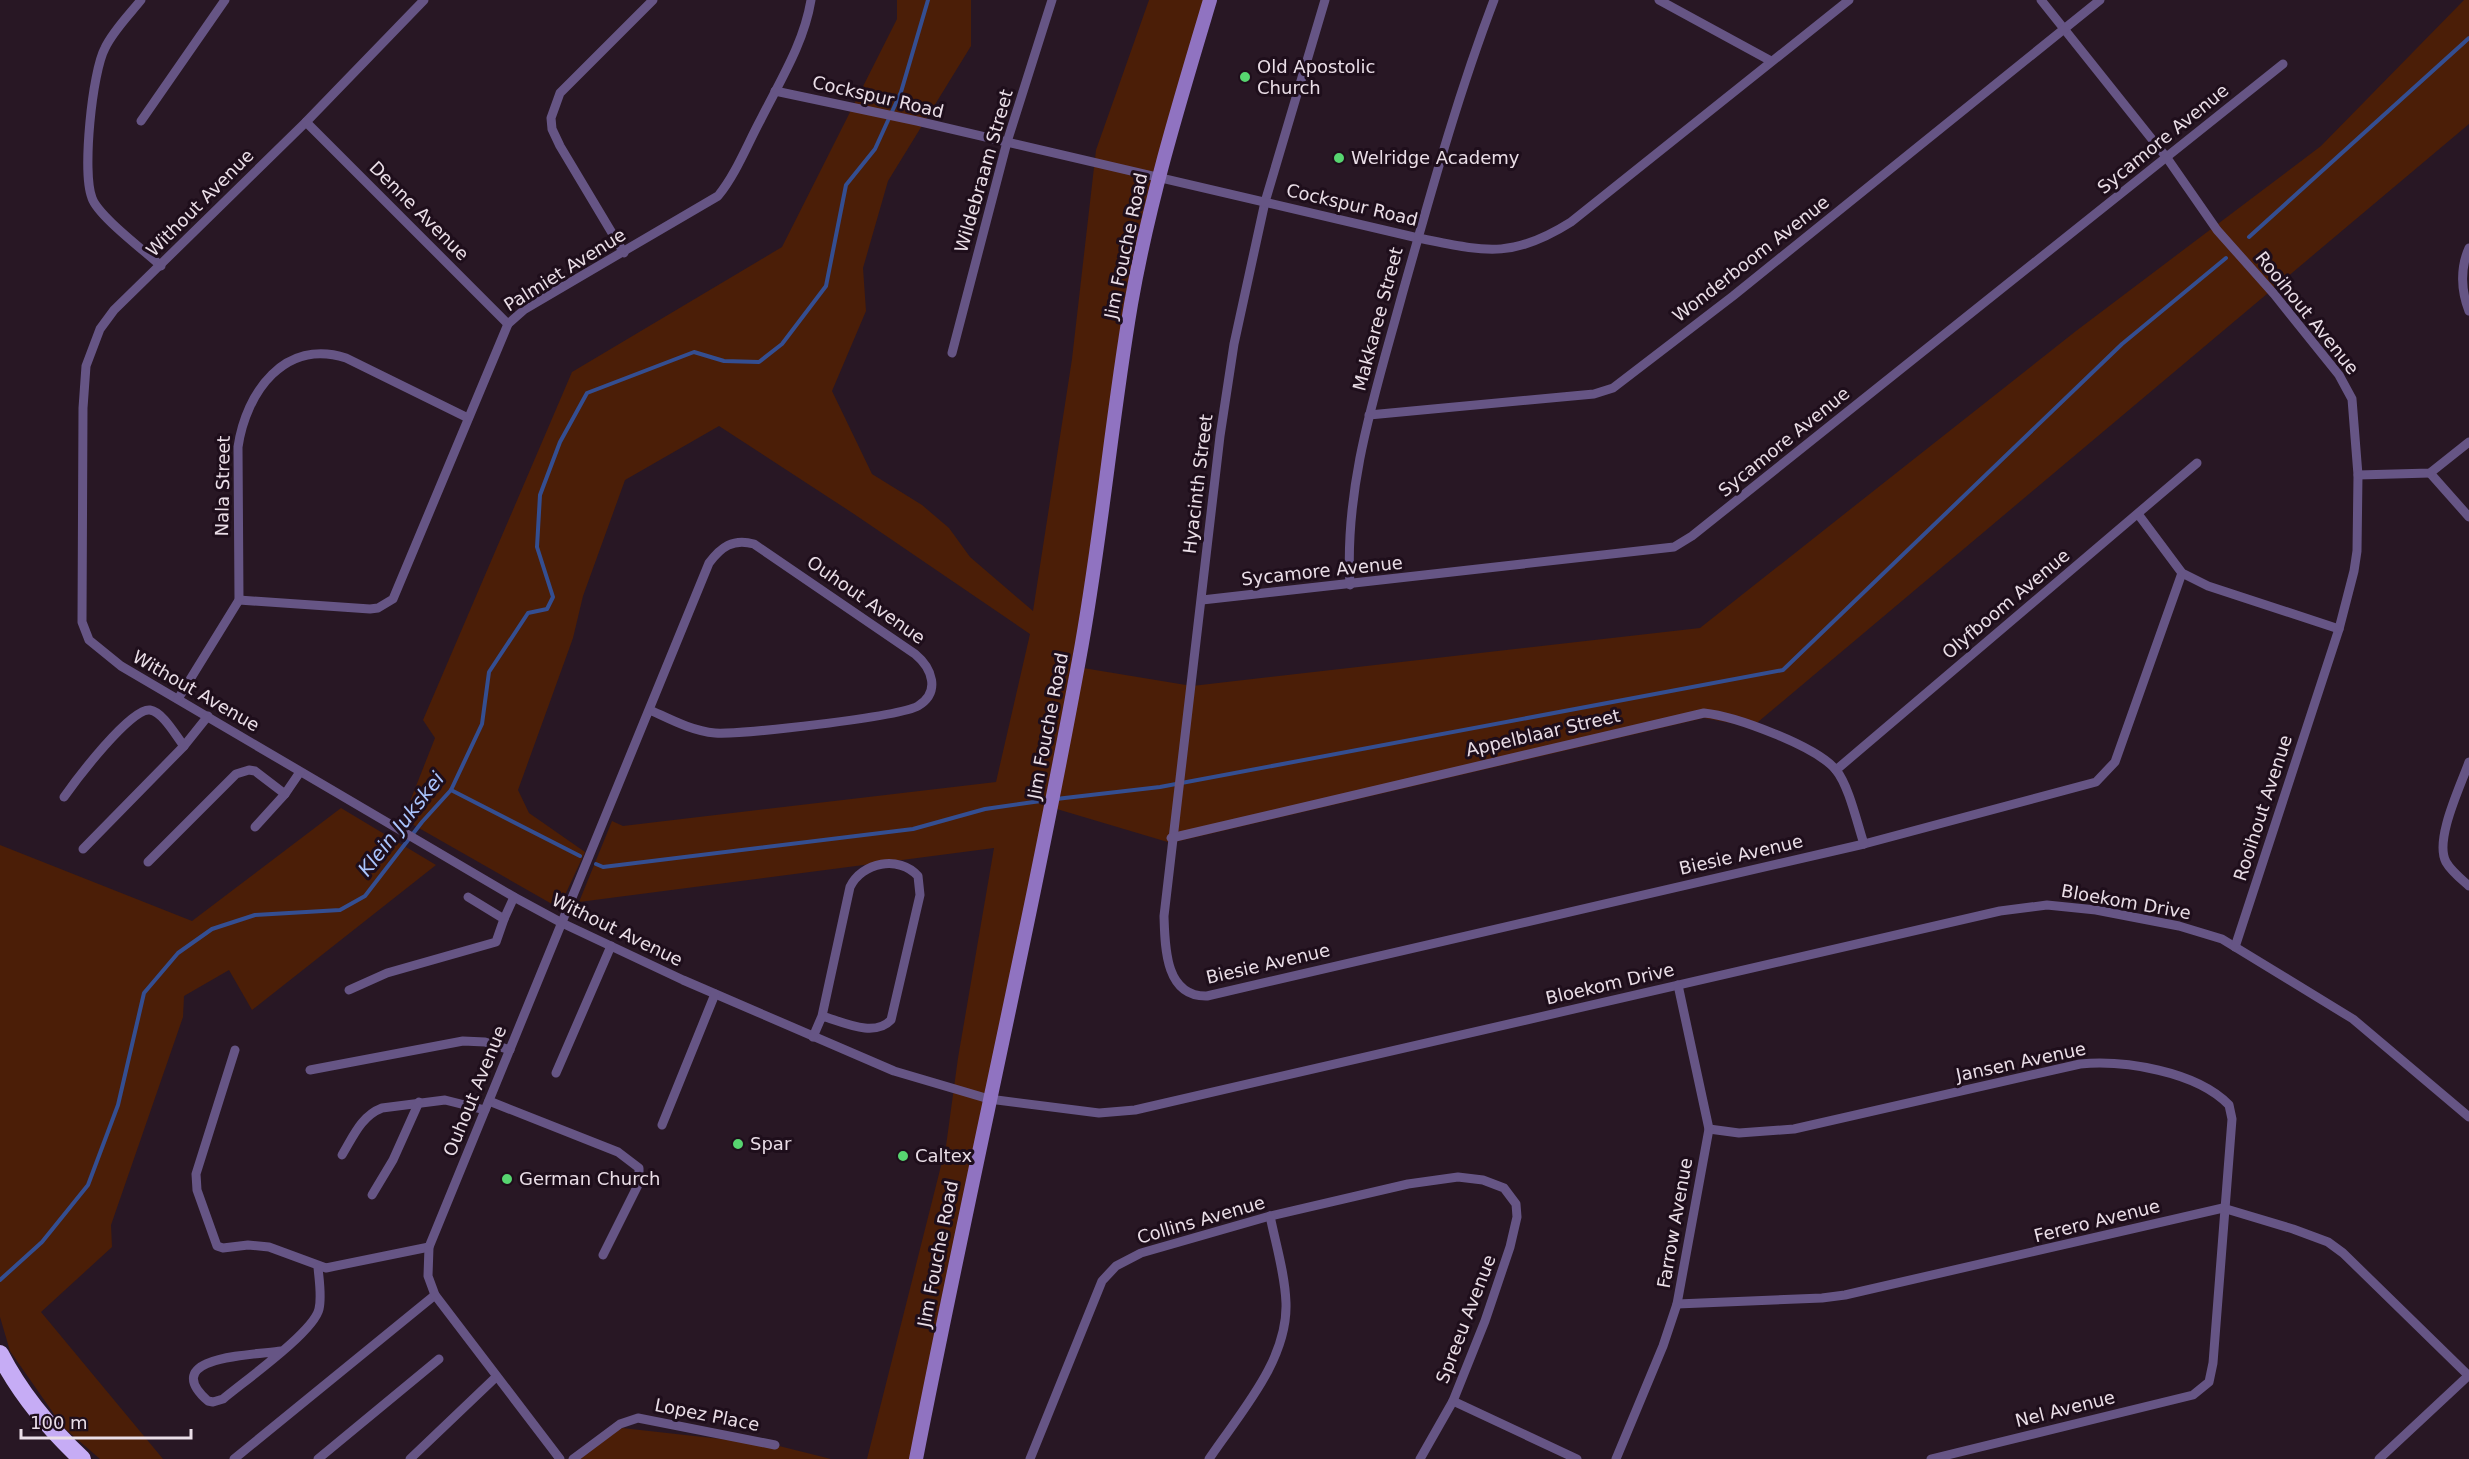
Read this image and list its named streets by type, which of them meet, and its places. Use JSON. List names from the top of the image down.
{
  "streets": {
    "street": [
      "Cockspur Road",
      "Sycamore Avenue",
      "Wildebraam Street",
      "Without Avenue",
      "Denne Avenue",
      "Jim Fouche Road",
      "Wonderboom Avenue",
      "Palmiet Avenue",
      "Rooihout Avenue",
      "Makkaree Street",
      "Hyacinth Street",
      "Nala Street",
      "Ouhout Avenue",
      "Olyfboom Avenue",
      "Appelblaar Street",
      "Biesie Avenue",
      "Bloekom Drive",
      "Jansen Avenue",
      "Collins Avenue",
      "Ferero Avenue",
      "Farrow Avenue",
      "Spreeu Avenue",
      "Nel Avenue",
      "Lopez Place"
    ]
  },
  "crossings": [
    ["Cockspur Road", "Wildebraam Street"],
    ["Cockspur Road", "Jim Fouche Road"],
    ["Cockspur Road", "Palmiet Avenue"],
    ["Cockspur Road", "Makkaree Street"],
    ["Cockspur Road", "Hyacinth Street"],
    ["Sycamore Avenue", "Rooihout Avenue"],
    ["Sycamore Avenue", "Makkaree Street"],
    ["Sycamore Avenue", "Hyacinth Street"],
    ["Without Avenue", "Denne Avenue"],
    ["Without Avenue", "Jim Fouche Road"],
    ["Without Avenue", "Ouhout Avenue"],
    ["Without Avenue", "Bloekom Drive"],
    ["Denne Avenue", "Palmiet Avenue"],
    ["Jim Fouche Road", "Bloekom Drive"],
    ["Wonderboom Avenue", "Rooihout Avenue"],
    ["Wonderboom Avenue", "Makkaree Street"],
    ["Palmiet Avenue", "Nala Street"],
    ["Rooihout Avenue", "Bloekom Drive"],
    ["Hyacinth Street", "Appelblaar Street"],
    ["Hyacinth Street", "Biesie Avenue"],
    ["Olyfboom Avenue", "Appelblaar Street"],
    ["Bloekom Drive", "Farrow Avenue"],
    ["Jansen Avenue", "Ferero Avenue"],
    ["Jansen Avenue", "Farrow Avenue"],
    ["Jansen Avenue", "Nel Avenue"],
    ["Collins Avenue", "Spreeu Avenue"],
    ["Ferero Avenue", "Farrow Avenue"]
  ],
  "water": ["Klein Jukskei"],
  "places": [
    "Old Apostolic Church",
    "Welridge Academy",
    "Spar",
    "Caltex",
    "German Church"
  ],
  "scale_bar": "100 m"
}
